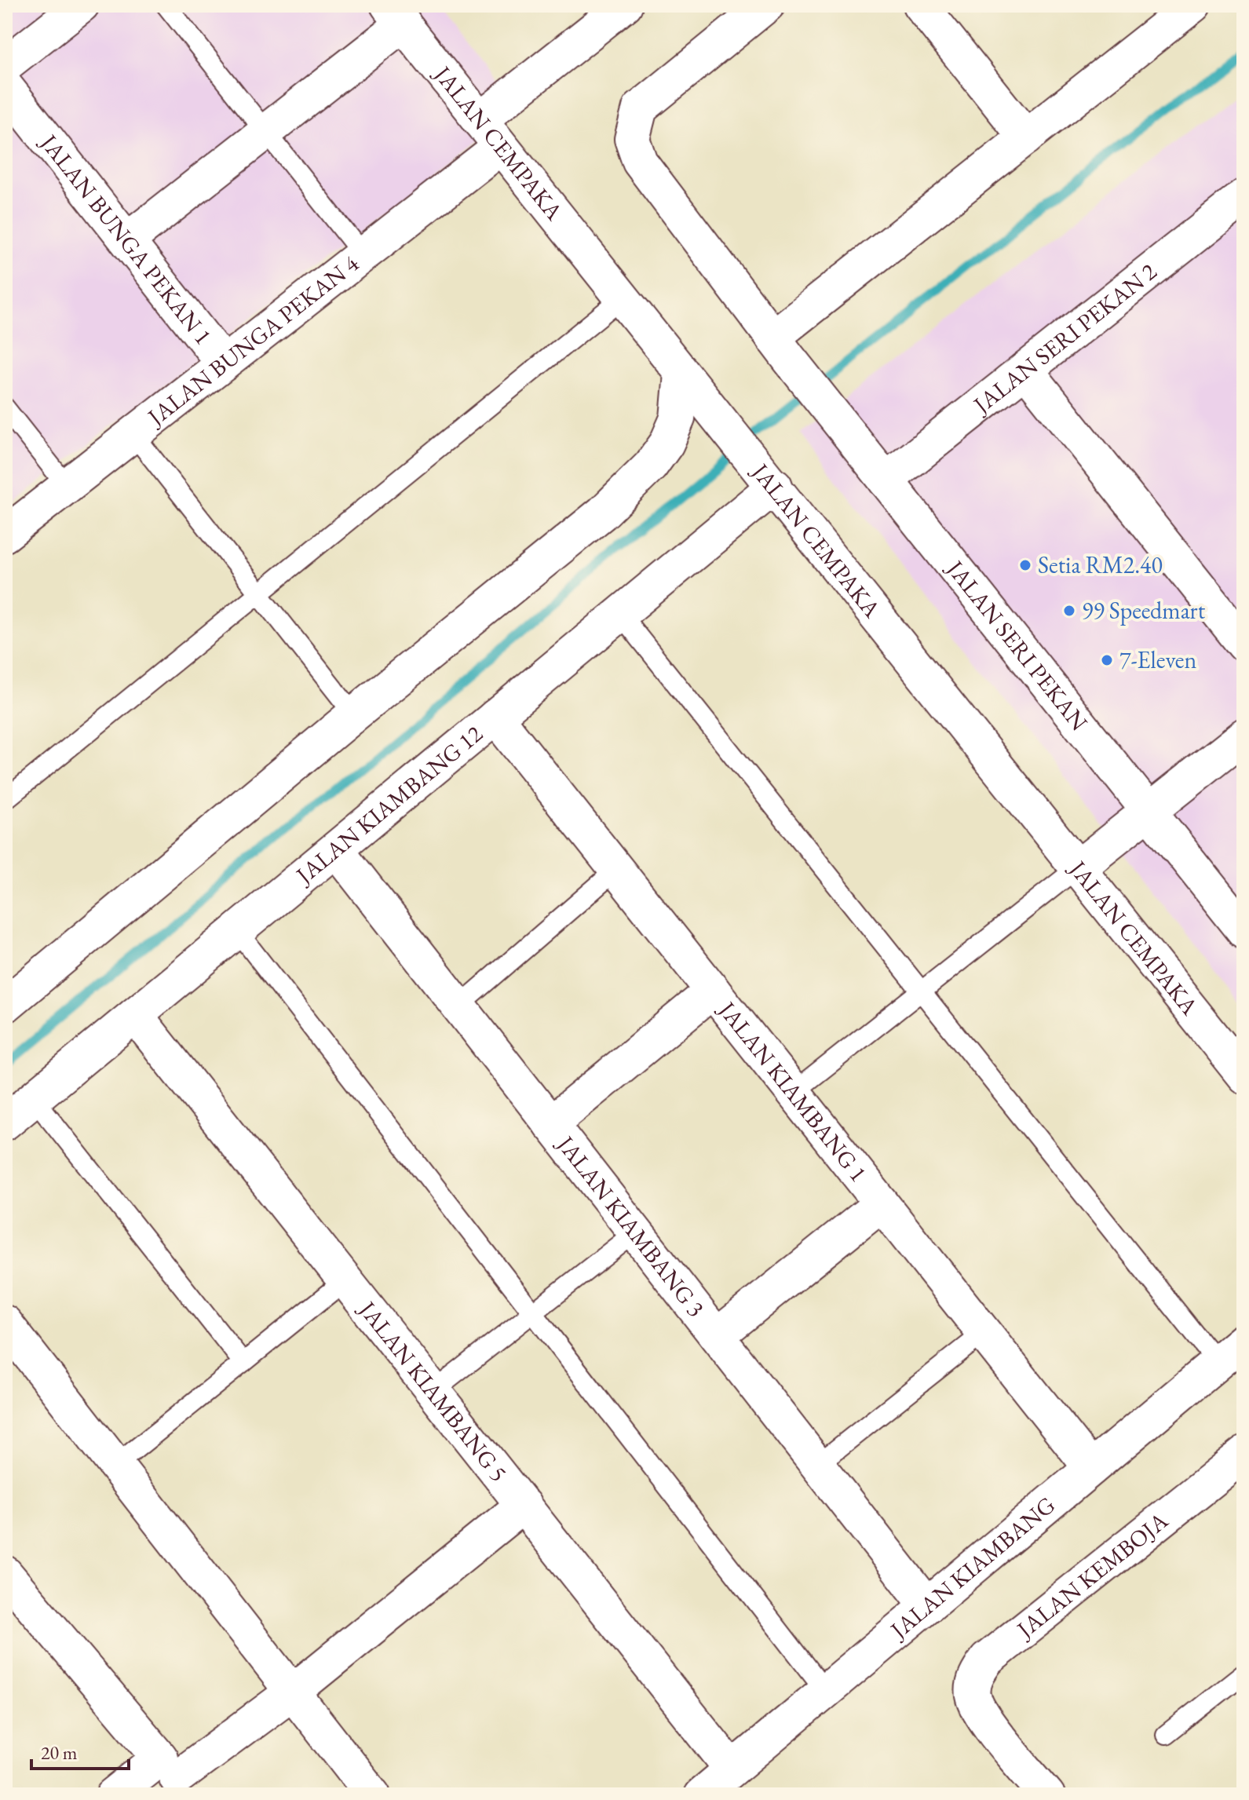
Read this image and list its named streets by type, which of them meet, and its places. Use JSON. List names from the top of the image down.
{
  "streets": {
    "street": [
      "JALAN CEMPAKA",
      "JALAN BUNGA PEKAN 1",
      "JALAN SERI PEKAN 2",
      "JALAN BUNGA PEKAN 4",
      "JALAN SERI PEKAN",
      "JALAN KIAMBANG 12",
      "JALAN KIAMBANG 1",
      "JALAN KIAMBANG 3",
      "JALAN KIAMBANG 5",
      "JALAN KIAMBANG",
      "JALAN KEMBOJA"
    ]
  },
  "crossings": [
    ["JALAN CEMPAKA", "JALAN BUNGA PEKAN 4"],
    ["JALAN CEMPAKA", "JALAN KIAMBANG 12"],
    ["JALAN BUNGA PEKAN 1", "JALAN BUNGA PEKAN 4"],
    ["JALAN SERI PEKAN 2", "JALAN SERI PEKAN"],
    ["JALAN KIAMBANG 12", "JALAN KIAMBANG 1"],
    ["JALAN KIAMBANG 12", "JALAN KIAMBANG 3"],
    ["JALAN KIAMBANG 12", "JALAN KIAMBANG 5"],
    ["JALAN KIAMBANG 1", "JALAN KIAMBANG"],
    ["JALAN KIAMBANG 3", "JALAN KIAMBANG"],
    ["JALAN KIAMBANG 5", "JALAN KIAMBANG"]
  ],
  "places": ["Setia RM2.40", "99 Speedmart", "7-Eleven"],
  "scale_bar": "20 m"
}
